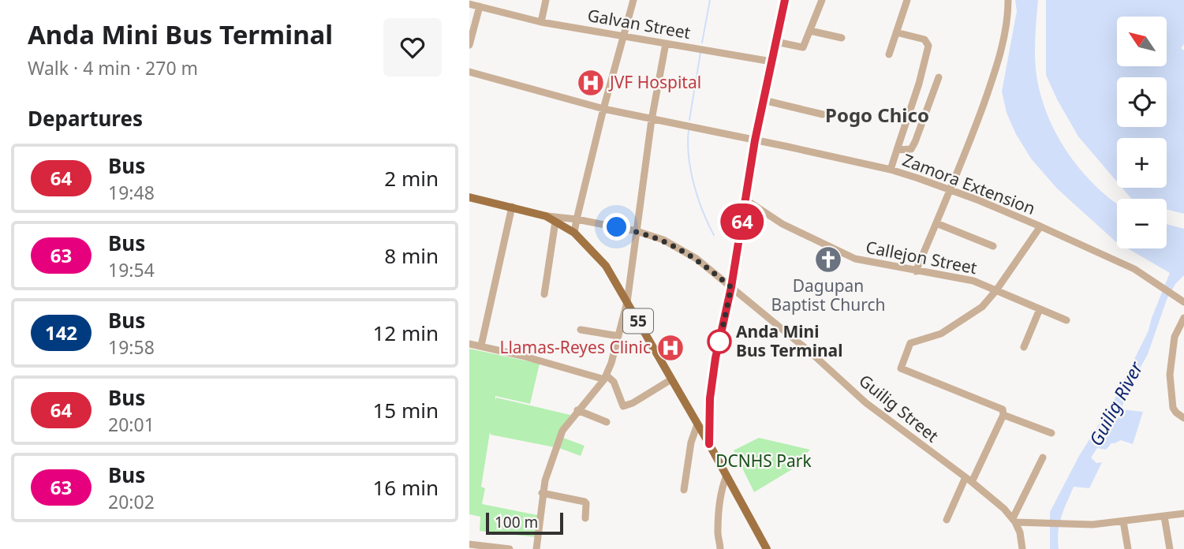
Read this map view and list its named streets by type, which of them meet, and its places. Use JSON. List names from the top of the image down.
{
  "streets": {
    "main road": ["55"],
    "street": [
      "Galvan Street",
      "Zamora Extension",
      "Callejon Street",
      "Guilig Street"
    ]
  },
  "crossings": [
    ["55", "Guilig Street"]
  ],
  "districts": ["Pogo Chico"],
  "water": ["Guilig River"],
  "parks": ["DCNHS Park"],
  "places": {
    "hospital": ["JVF Hospital", "Llamas-Reyes Clinic"],
    "church": ["Dagupan Baptist Church"],
    "other": ["Anda Mini Bus Terminal"]
  },
  "lines": ["bus line 64"],
  "scale_bar": "100 m",
  "north": "top left",
  "page": {
    "heading": [
      ["Anda Mini Bus Terminal", "Walk · 4 min · 270 m"],
      "Departures"
    ],
    "on_map": "64",
    "map_buttons": ["+", "−"],
    "list": [
      {
        "mark": "64",
        "name": "Bus",
        "note": "19:48",
        "value": "2 min"
      },
      {
        "mark": "63",
        "name": "Bus",
        "note": "19:54",
        "value": "8 min"
      },
      {
        "mark": "142",
        "name": "Bus",
        "note": "19:58",
        "value": "12 min"
      },
      {
        "mark": "64",
        "name": "Bus",
        "note": "20:01",
        "value": "15 min"
      },
      {
        "mark": "63",
        "name": "Bus",
        "note": "20:02",
        "value": "16 min"
      }
    ],
    "scale": "100 m"
  }
}
